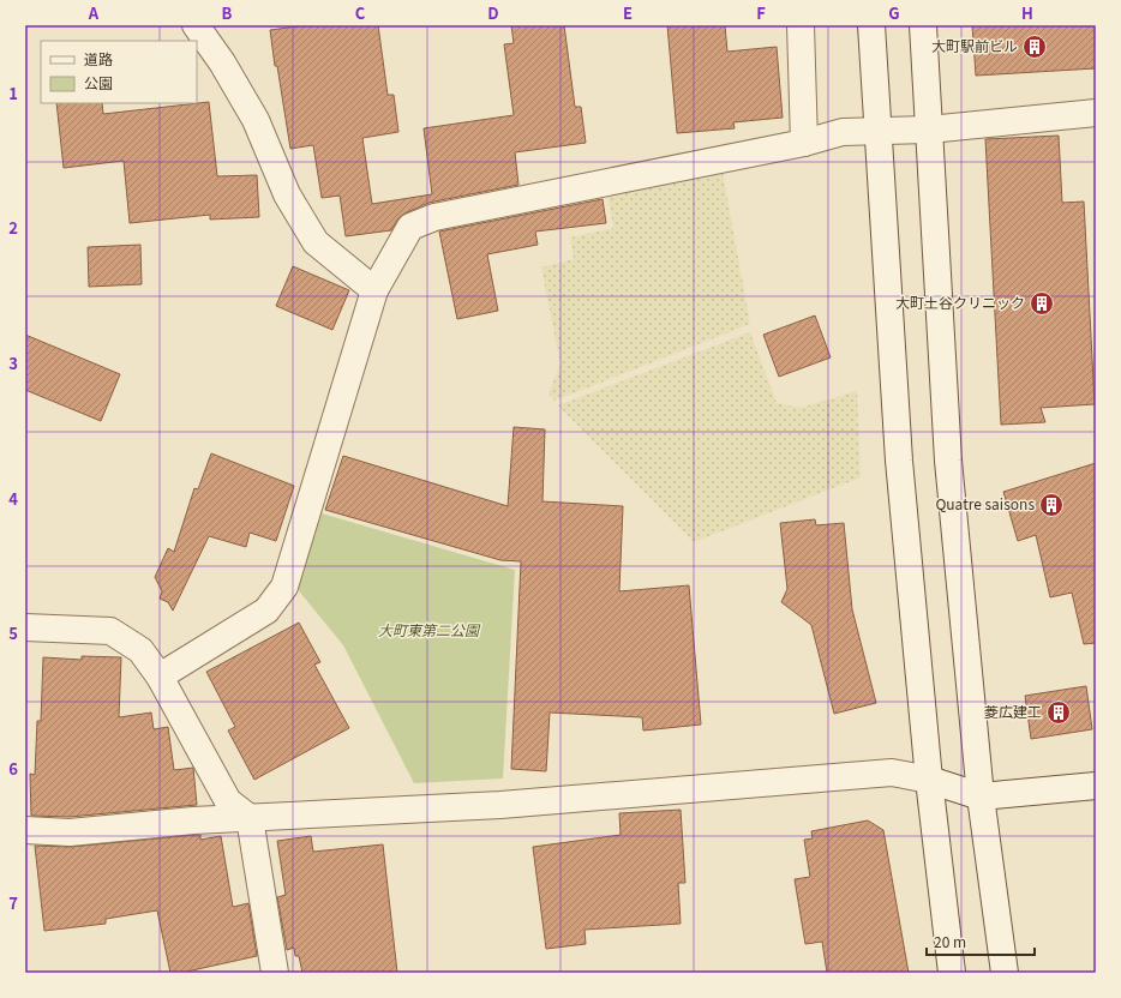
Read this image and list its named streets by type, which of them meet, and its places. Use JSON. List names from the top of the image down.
{
  "parks": ["大町東第二公園"],
  "places": {
    "building": [
      "大町駅前ビル",
      "大町土谷クリニック",
      "Quatre saisons",
      "菱広建工"
    ]
  },
  "legend": ["道路", "公園"],
  "scale_bar": "20 m",
  "grid": {
    "columns": [
      "A",
      "B",
      "C",
      "D",
      "E",
      "F",
      "G",
      "H"
    ],
    "rows": [
      "1",
      "2",
      "3",
      "4",
      "5",
      "6",
      "7"
    ]
  }
}
